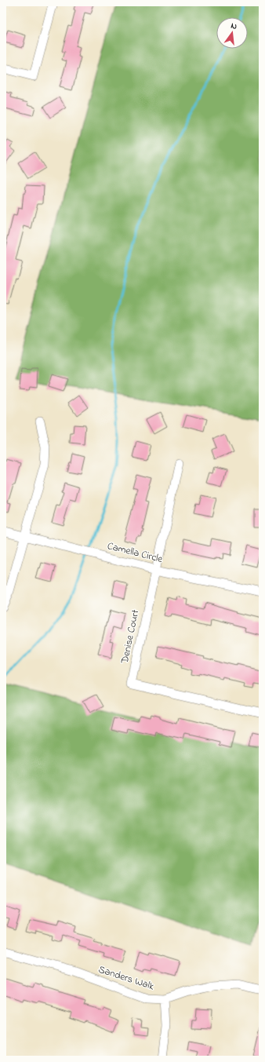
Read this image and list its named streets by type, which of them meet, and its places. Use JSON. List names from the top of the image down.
{
  "streets": {
    "street": ["Camella Circle", "Denise Court", "Sanders Walk"]
  },
  "crossings": [
    ["Camella Circle", "Denise Court"]
  ],
  "north": "top"
}
